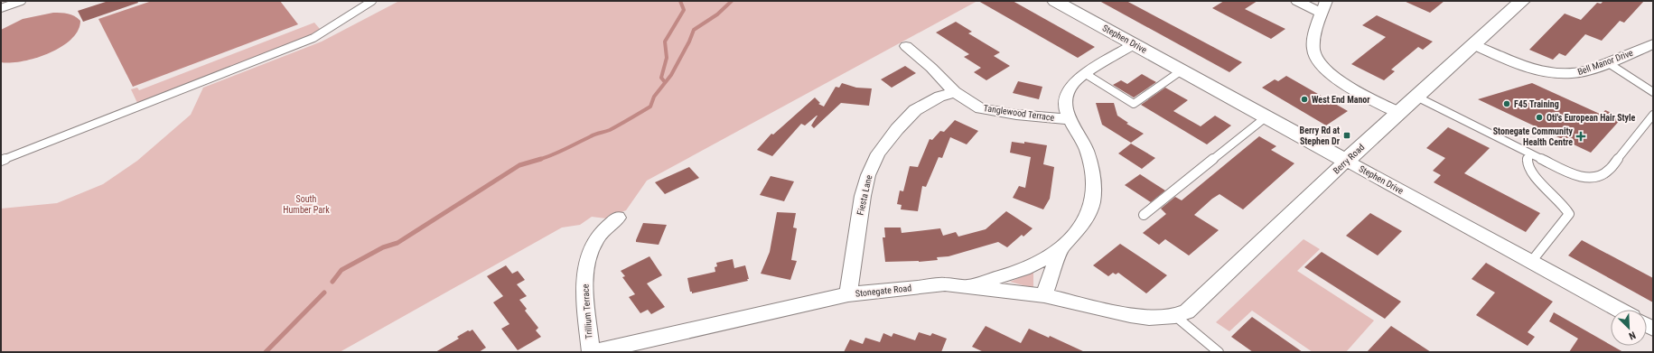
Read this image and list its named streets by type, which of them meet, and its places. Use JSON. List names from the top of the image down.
{
  "streets": {
    "street": [
      "Stephen Drive",
      "Bell Manor Drive",
      "Tanglewood Terrace",
      "Berry Road",
      "Fiesta Lane",
      "Stonegate Road",
      "Trillium Terrace"
    ]
  },
  "crossings": [
    ["Stephen Drive", "Berry Road"],
    ["Bell Manor Drive", "Berry Road"],
    ["Tanglewood Terrace", "Fiesta Lane"],
    ["Berry Road", "Stonegate Road"],
    ["Fiesta Lane", "Stonegate Road"]
  ],
  "parks": ["South Humber Park"],
  "places": {
    "other": ["West End Manor", "F45 Training", "Oti's European Hair Style"],
    "transit": ["Berry Rd at Stephen Dr"],
    "health": ["Stonegate Community Health Centre"]
  },
  "north": "bottom right"
}
